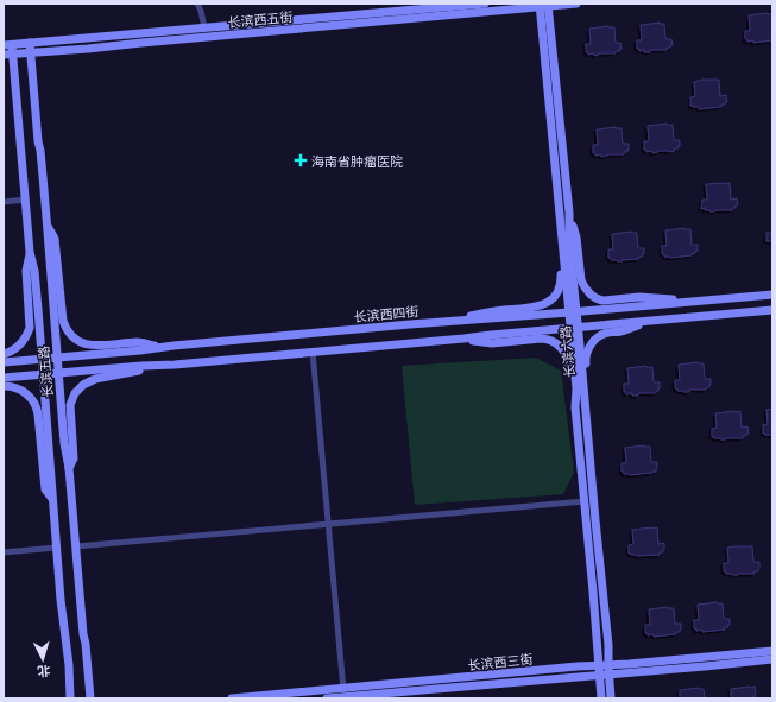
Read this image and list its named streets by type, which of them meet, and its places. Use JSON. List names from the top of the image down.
{
  "streets": {
    "main road": [
      "长滨西五街",
      "长滨西四街",
      "长滨六路",
      "长滨五路",
      "长滨西三街"
    ]
  },
  "crossings": [
    ["长滨西五街", "长滨六路"],
    ["长滨西五街", "长滨五路"],
    ["长滨西四街", "长滨六路"],
    ["长滨西四街", "长滨五路"],
    ["长滨六路", "长滨西三街"]
  ],
  "places": {
    "health": ["海南省肿瘤医院"]
  },
  "north": "bottom"
}
